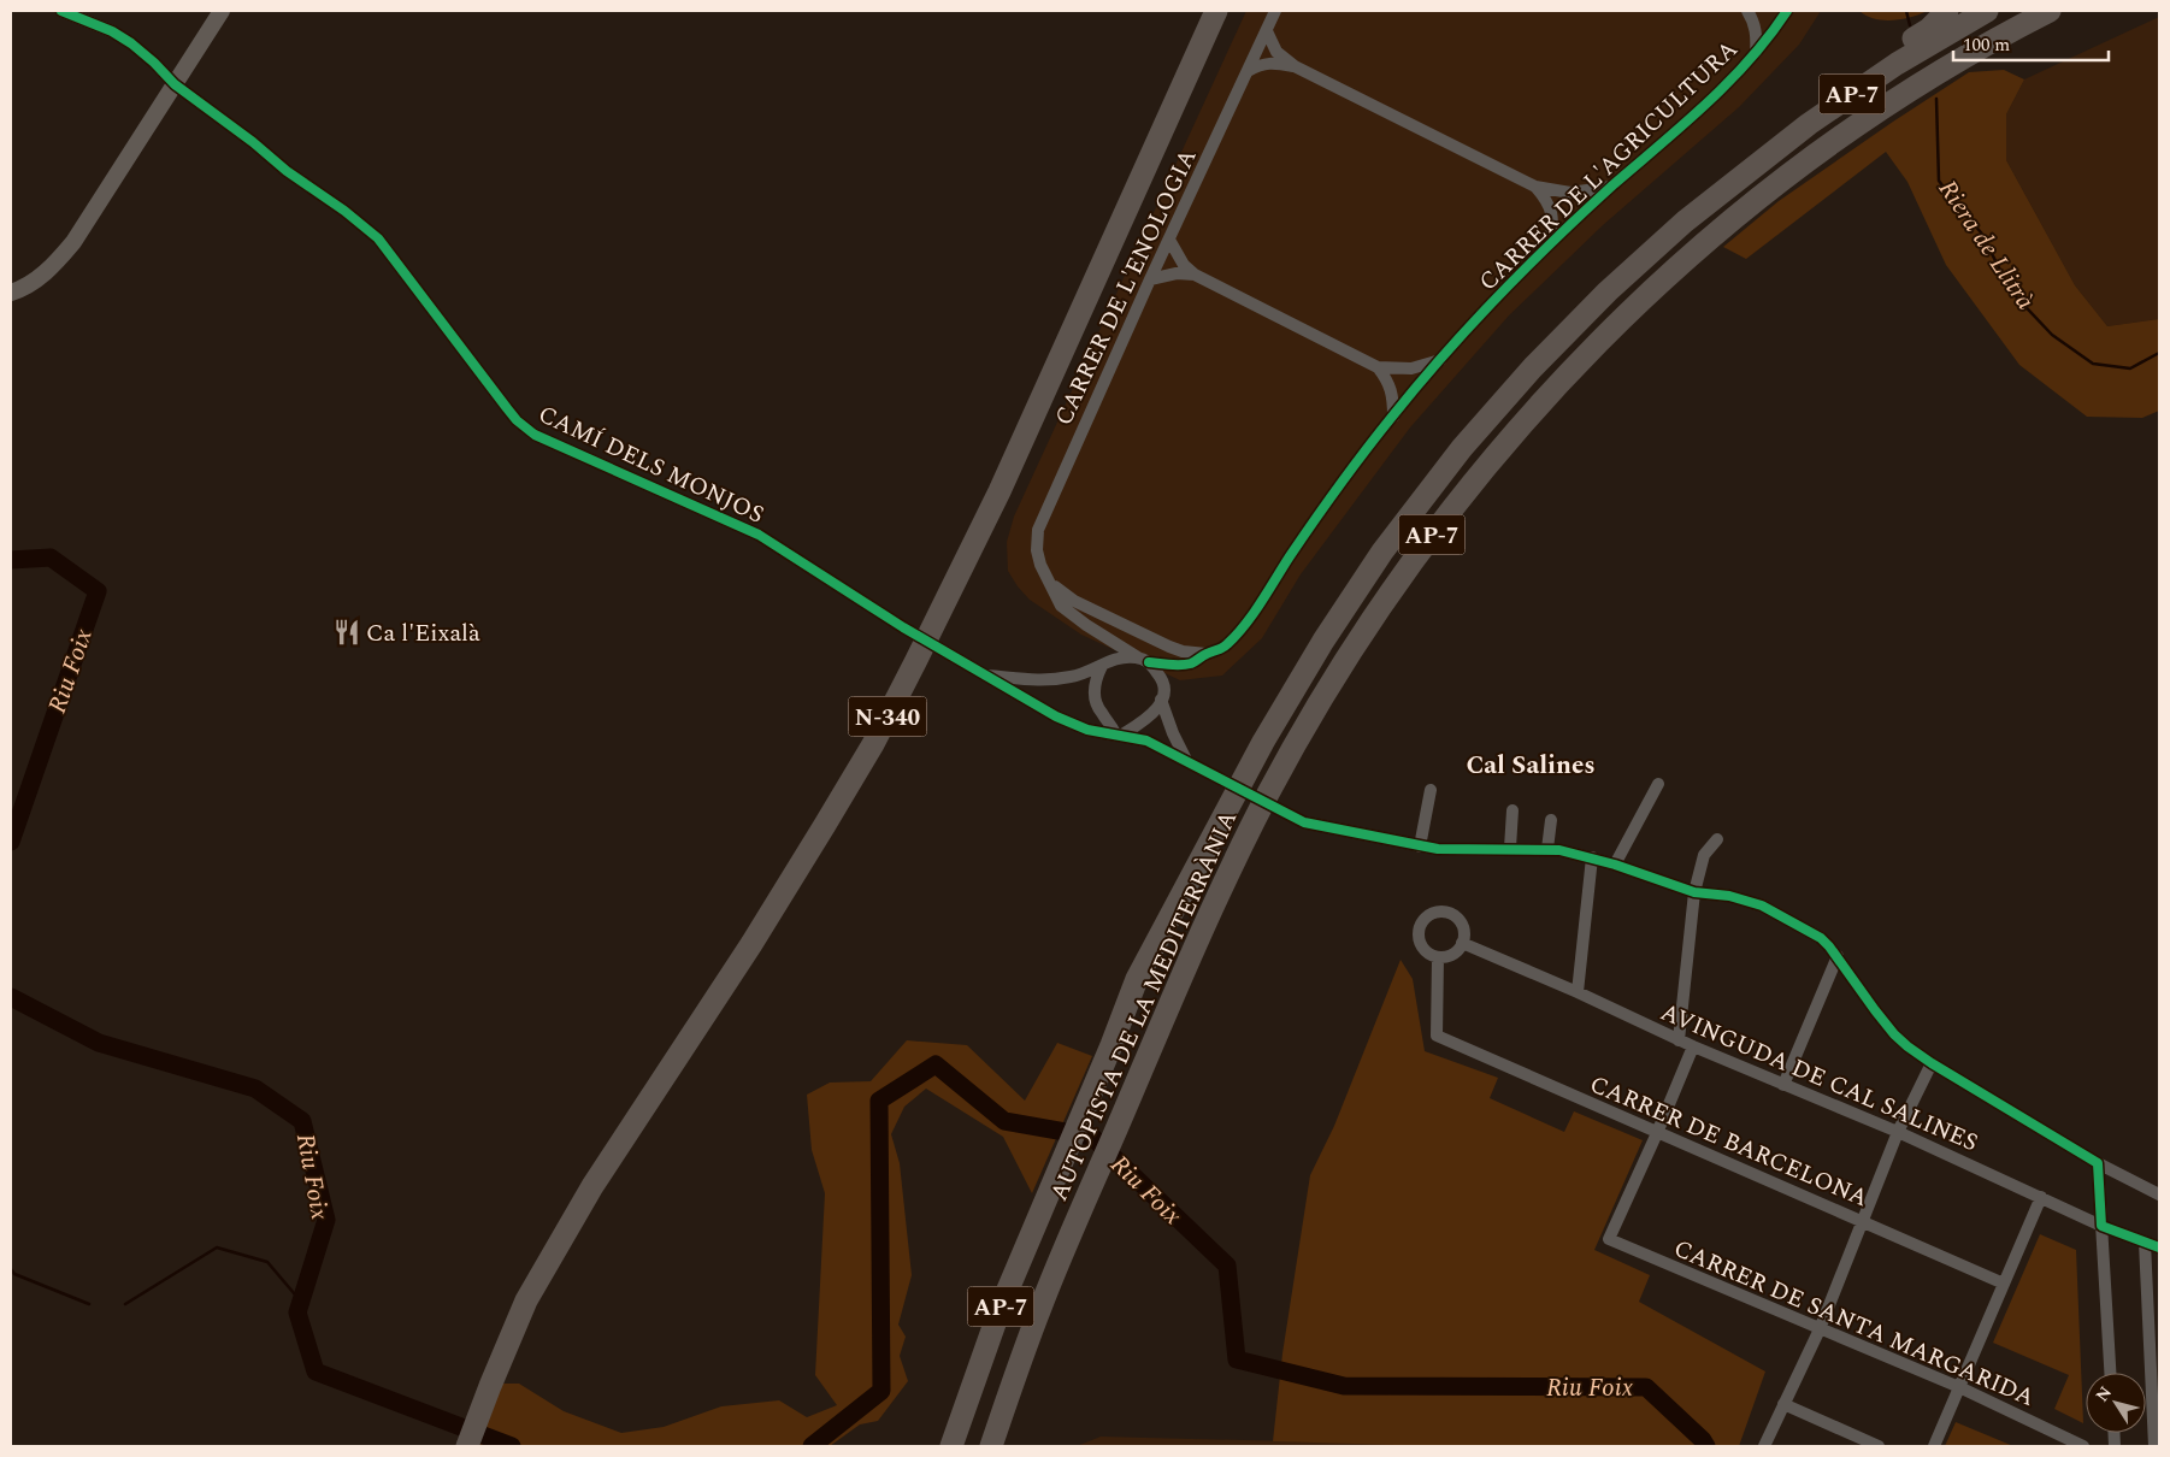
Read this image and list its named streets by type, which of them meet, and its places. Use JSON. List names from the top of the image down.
{
  "streets": {
    "highway": ["AP-7", "N-340", "AUTOPISTA DE LA MEDITERRÀNIA"],
    "street": [
      "CARRER DE L'AGRICULTURA",
      "CARRER DE L'ENOLOGIA",
      "CAMÍ DELS MONJOS",
      "AVINGUDA DE CAL SALINES",
      "CARRER DE BARCELONA",
      "CARRER DE SANTA MARGARIDA"
    ]
  },
  "crossings": [
    ["CARRER DE L'AGRICULTURA", "CARRER DE L'ENOLOGIA"],
    ["CARRER DE L'AGRICULTURA", "CAMÍ DELS MONJOS"],
    ["CARRER DE L'ENOLOGIA", "CAMÍ DELS MONJOS"],
    ["AVINGUDA DE CAL SALINES", "CARRER DE BARCELONA"],
    ["CARRER DE BARCELONA", "CARRER DE SANTA MARGARIDA"]
  ],
  "districts": ["Cal Salines"],
  "water": ["Riera de Llitrà", "Riu Foix"],
  "places": {
    "restaurant": ["Ca l'Eixalà"]
  },
  "scale_bar": "100 m",
  "north": "top left"
}
